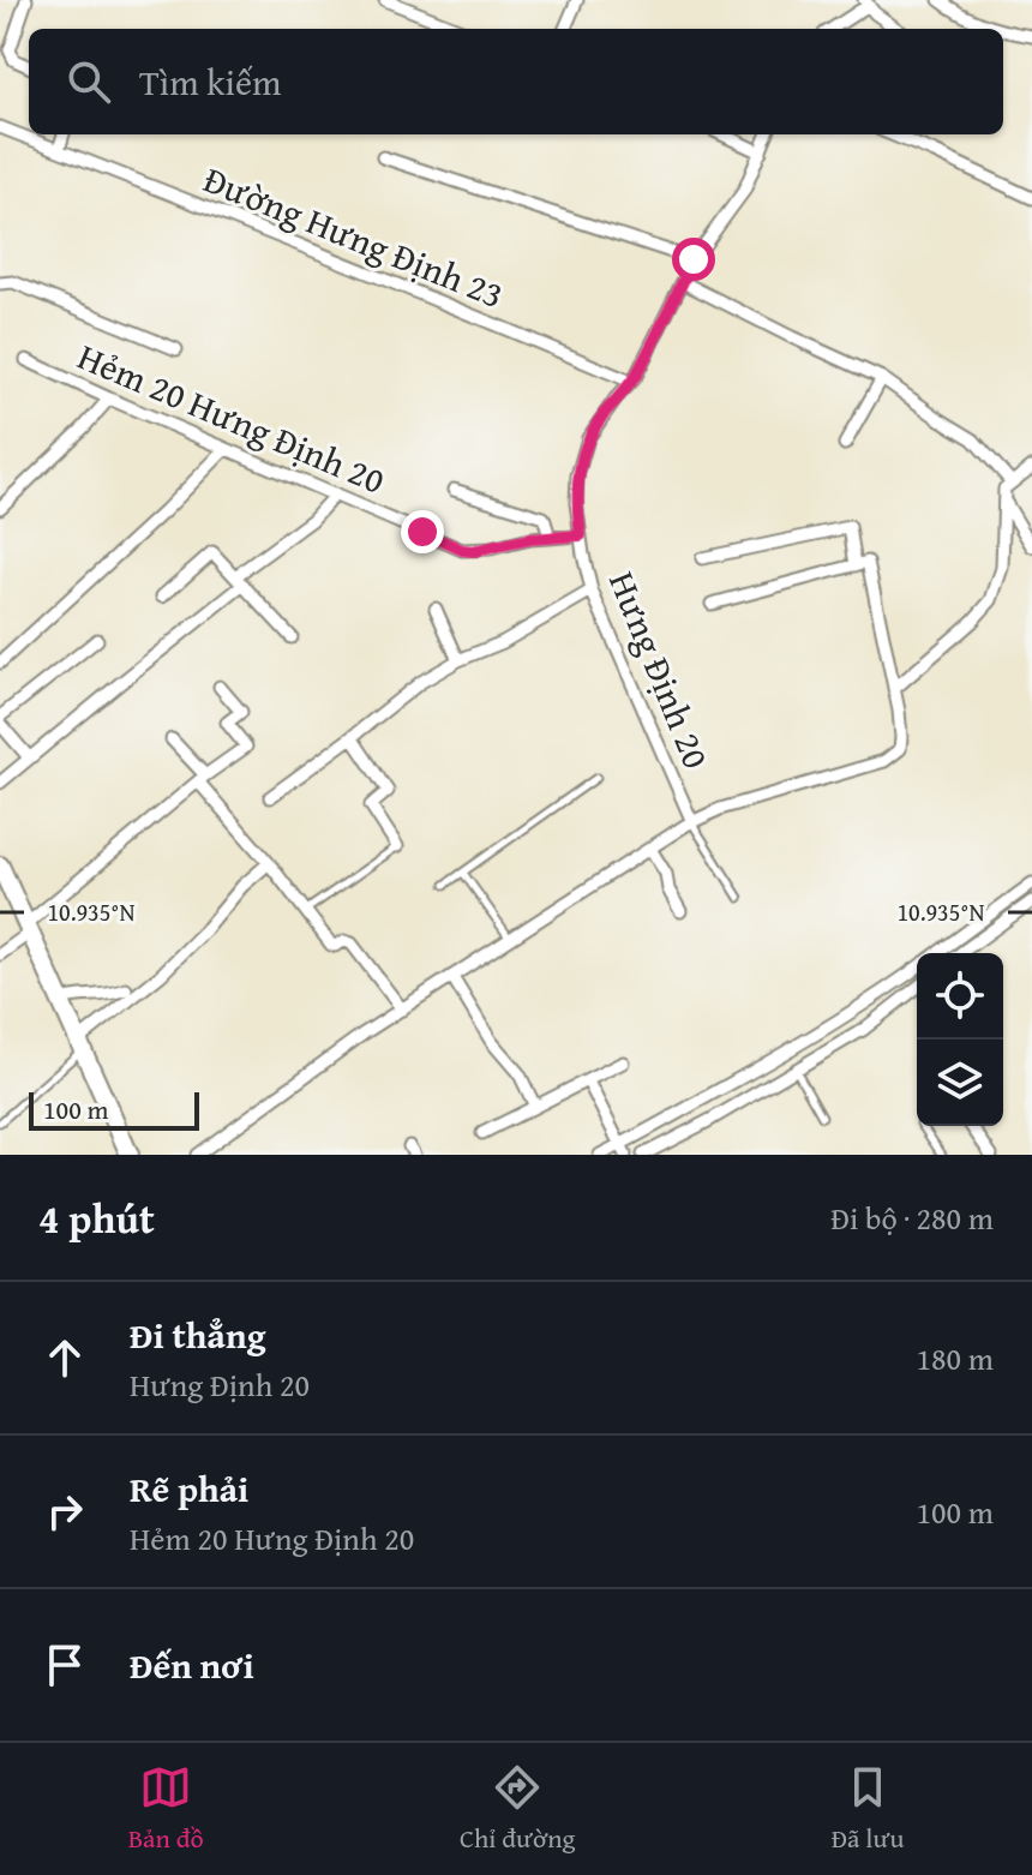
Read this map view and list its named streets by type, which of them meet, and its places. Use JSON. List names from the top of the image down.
{
  "streets": {
    "street": ["Đường Hưng Định 23", "Hẻm 20 Hưng Định 20", "Hưng Định 20"]
  },
  "crossings": [
    ["Đường Hưng Định 23", "Hưng Định 20"],
    ["Hẻm 20 Hưng Định 20", "Hưng Định 20"]
  ],
  "scale_bar": "100 m",
  "page": {
    "search": "Tìm kiếm",
    "scale": "100 m",
    "heading": ["4 phút", "Đi bộ · 280 m"],
    "list": [
      ["Đi thẳng", "Hưng Định 20", "180 m"],
      ["Rẽ phải", "Hẻm 20 Hưng Định 20", "100 m"],
      "Đến nơi"
    ],
    "nav": ["Bản đồ", "Chỉ đường", "Đã lưu"]
  },
  "coordinates": ["10.935°N"]
}
